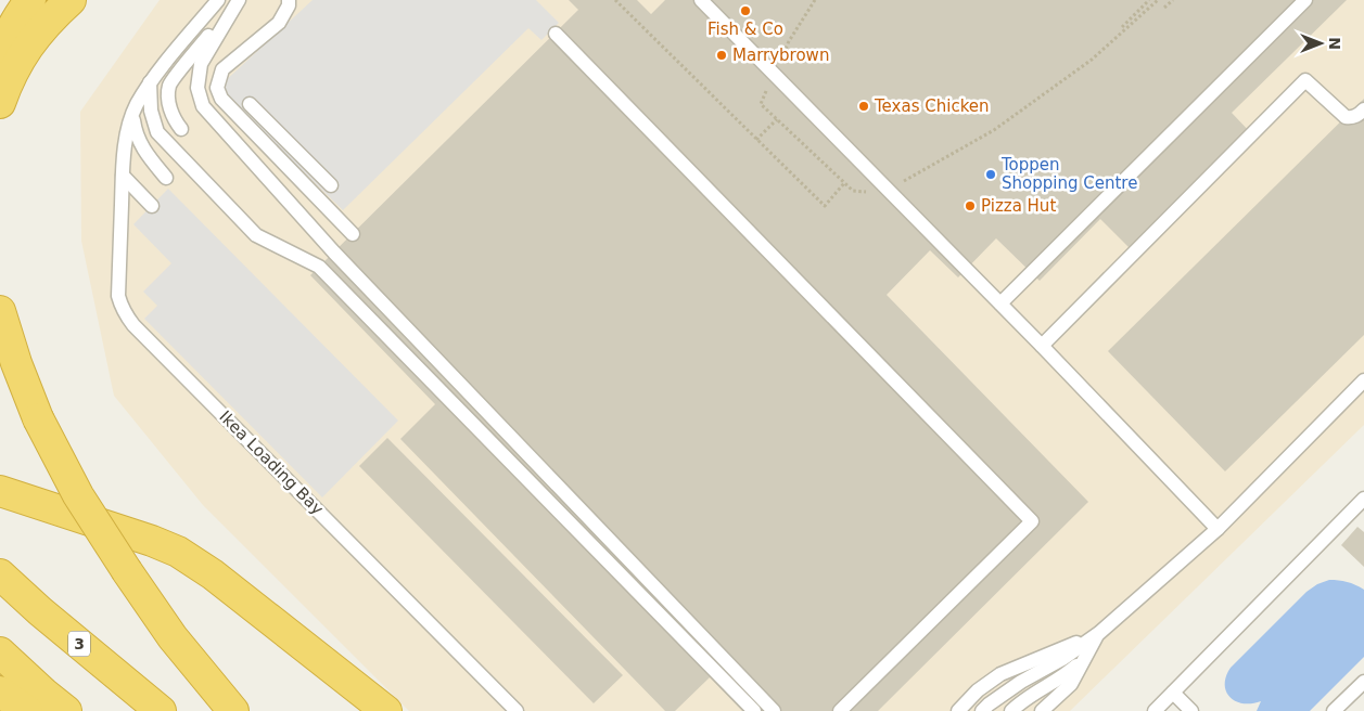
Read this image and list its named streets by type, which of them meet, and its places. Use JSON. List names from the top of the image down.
{
  "streets": {
    "highway": ["3"],
    "lane": ["Ikea Loading Bay"]
  },
  "places": [
    "Fish & Co",
    "Marrybrown",
    "Texas Chicken",
    "Toppen Shopping Centre",
    "Pizza Hut"
  ],
  "north": "right"
}
